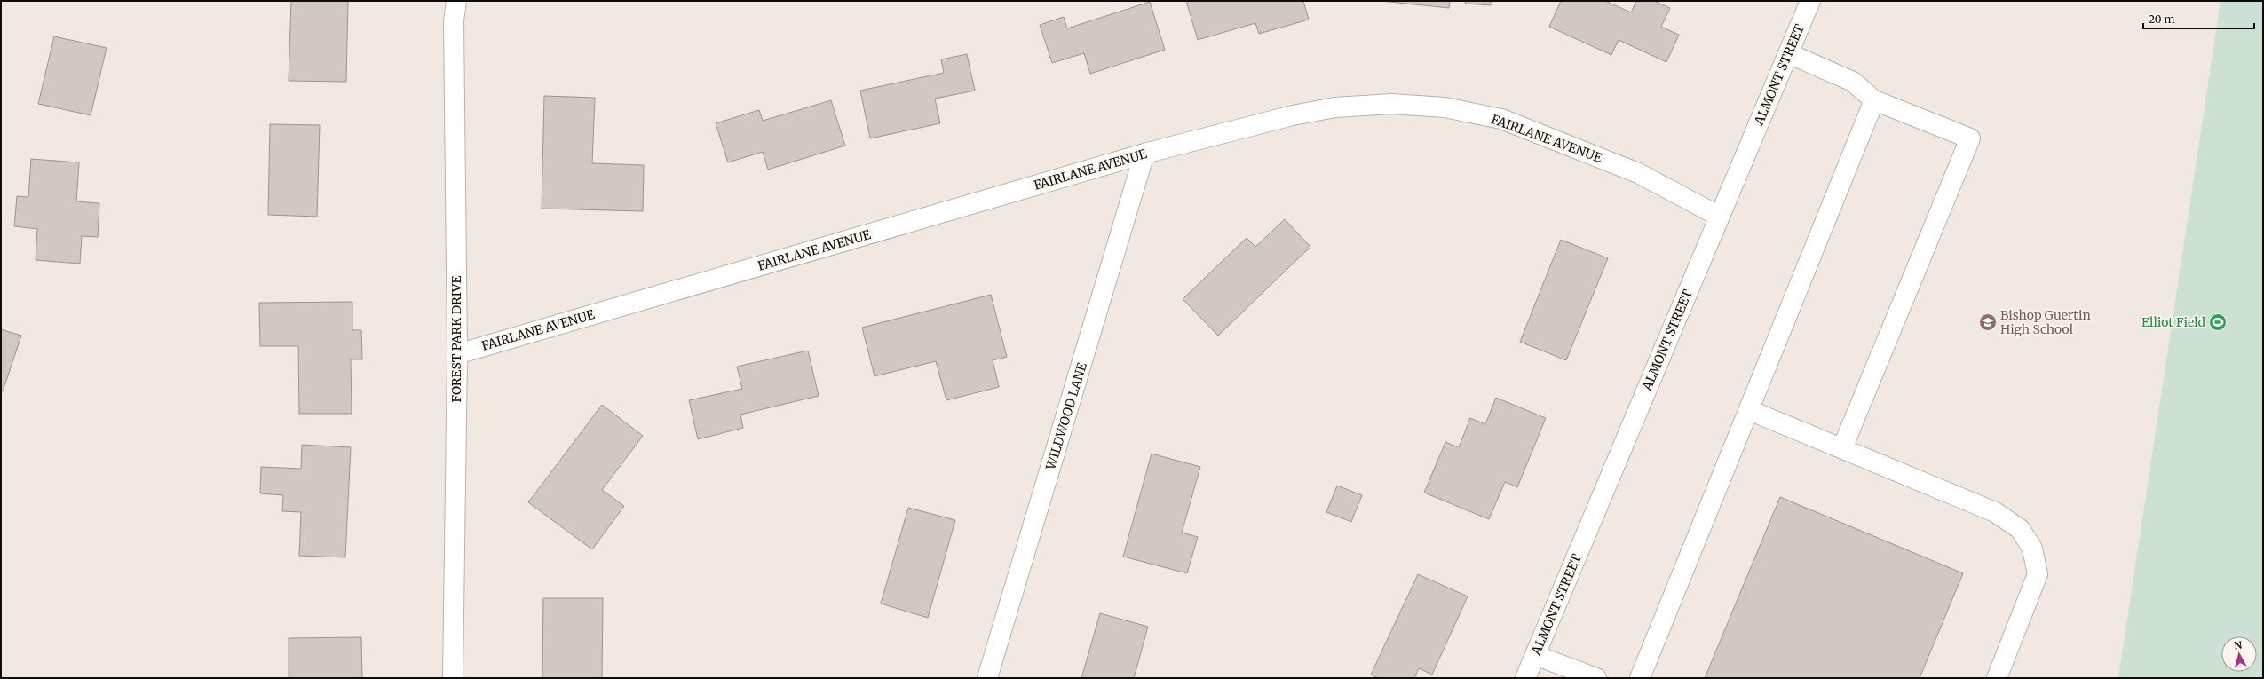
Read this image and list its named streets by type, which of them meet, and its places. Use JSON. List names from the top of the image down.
{
  "streets": {
    "street": [
      "ALMONT STREET",
      "FAIRLANE AVENUE",
      "FOREST PARK DRIVE",
      "WILDWOOD LANE"
    ]
  },
  "crossings": [
    ["ALMONT STREET", "FAIRLANE AVENUE"],
    ["FAIRLANE AVENUE", "FOREST PARK DRIVE"],
    ["FAIRLANE AVENUE", "WILDWOOD LANE"]
  ],
  "places": {
    "school or university": ["Bishop Guertin High School"],
    "sports": ["Elliot Field"]
  },
  "scale_bar": "20 m",
  "north": "top"
}
